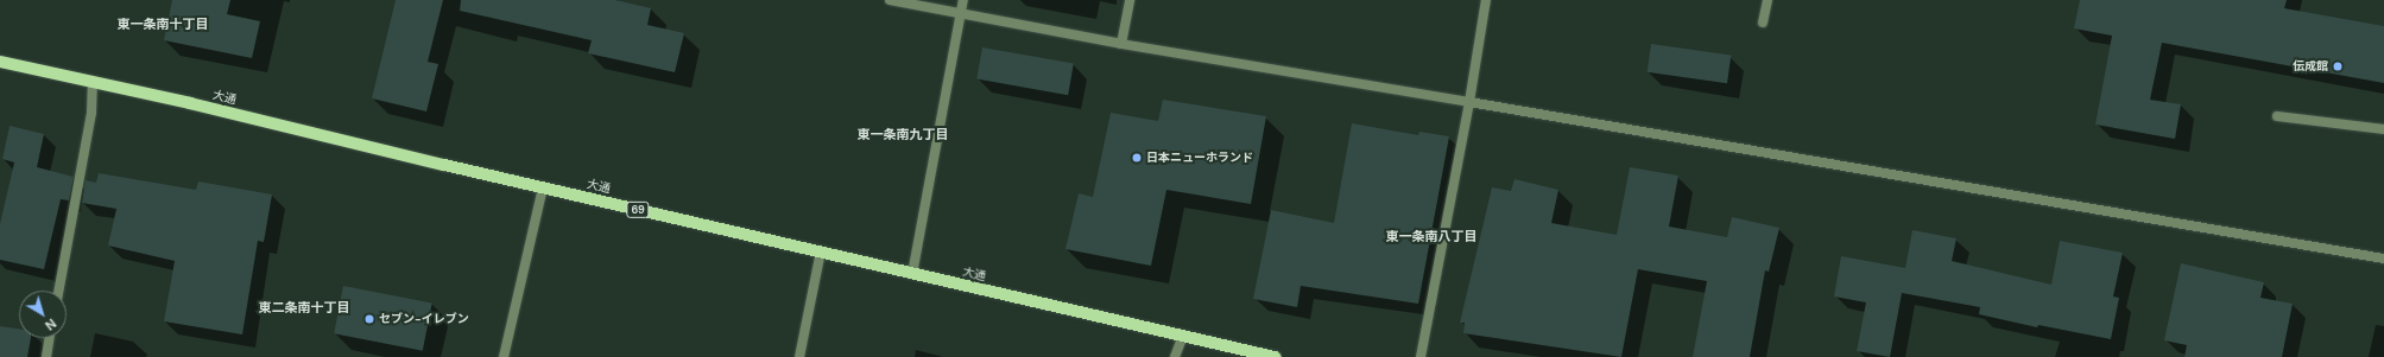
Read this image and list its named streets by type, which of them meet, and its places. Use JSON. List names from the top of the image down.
{
  "streets": {
    "main road": ["大通", "69"]
  },
  "districts": [
    "東一条南十丁目",
    "東一条南九丁目",
    "東一条南八丁目",
    "東二条南十丁目"
  ],
  "places": ["伝成館", "日本ニューホランド", "セブン-イレブン"],
  "north": "bottom right"
}
